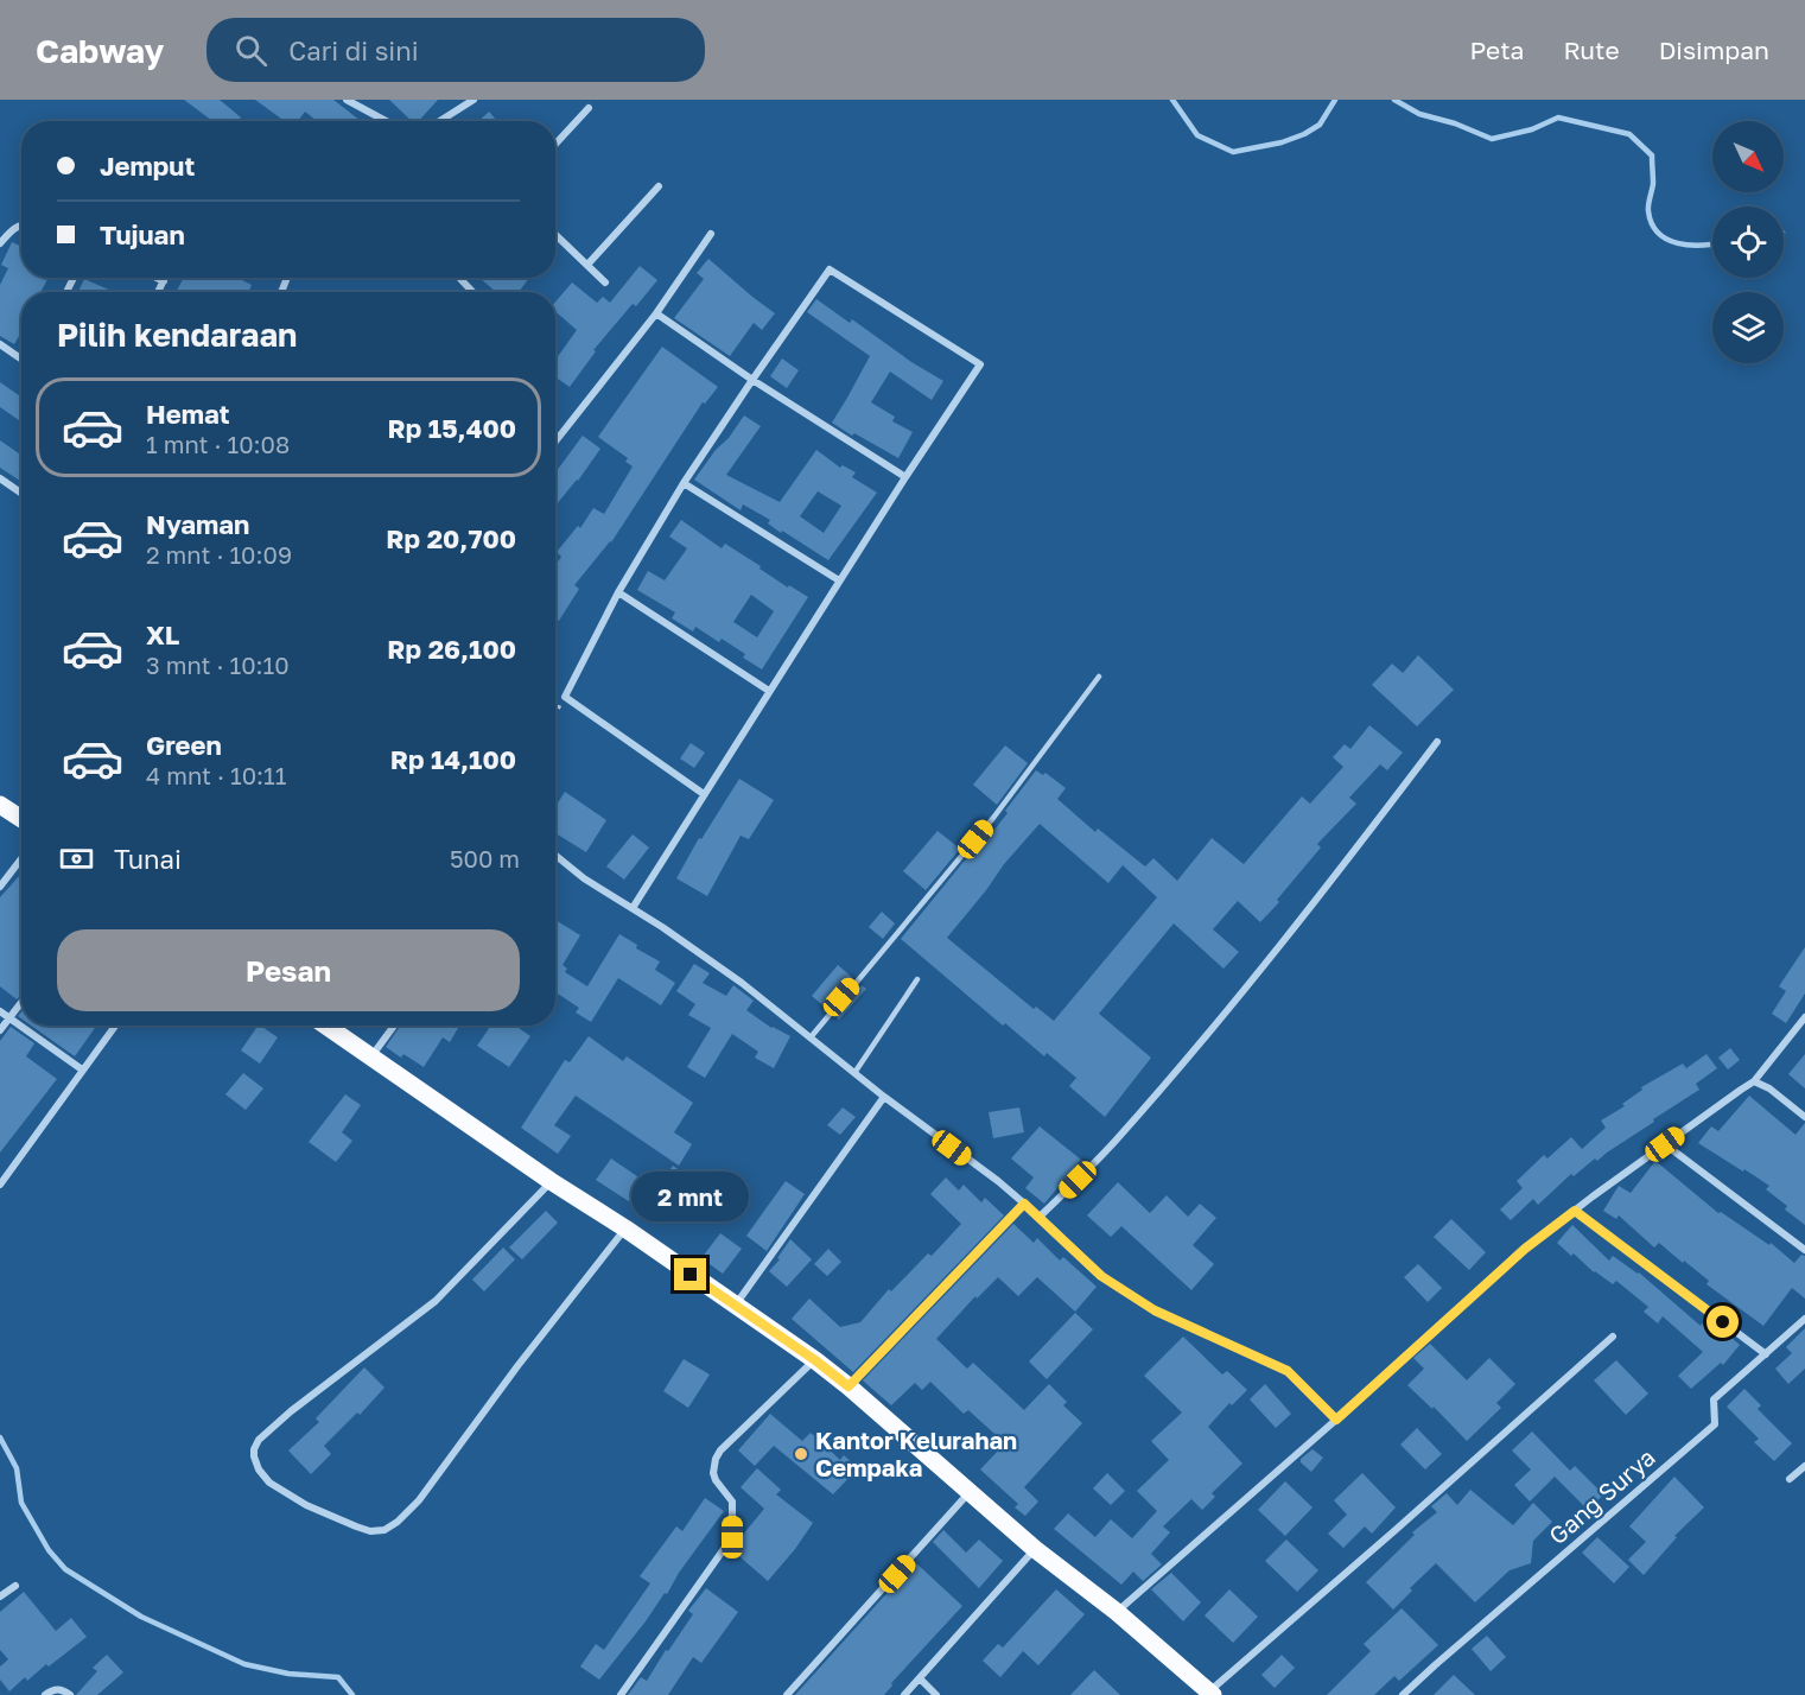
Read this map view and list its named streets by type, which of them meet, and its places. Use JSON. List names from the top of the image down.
{
  "streets": {
    "street": ["Gang Surya"]
  },
  "places": ["Kantor Kelurahan Cempaka"],
  "north": "bottom right",
  "page": {
    "header": "Cabway",
    "search": "Cari di sini",
    "nav": ["Peta", "Rute", "Disimpan"],
    "banner": ["Jemput", "Tujuan"],
    "heading": "Pilih kendaraan",
    "list": [
      {
        "name": "Hemat",
        "note": "1 mnt · 10:08",
        "value": "Rp 15,400"
      },
      {
        "name": "Nyaman",
        "note": "2 mnt · 10:09",
        "value": "Rp 20,700"
      },
      {
        "name": "XL",
        "note": "3 mnt · 10:10",
        "value": "Rp 26,100"
      },
      {
        "name": "Green",
        "note": "4 mnt · 10:11",
        "value": "Rp 14,100"
      }
    ],
    "pay": ["Tunai", "500 m"],
    "buttons": "Pesan",
    "bubble": "2 mnt"
  }
}
